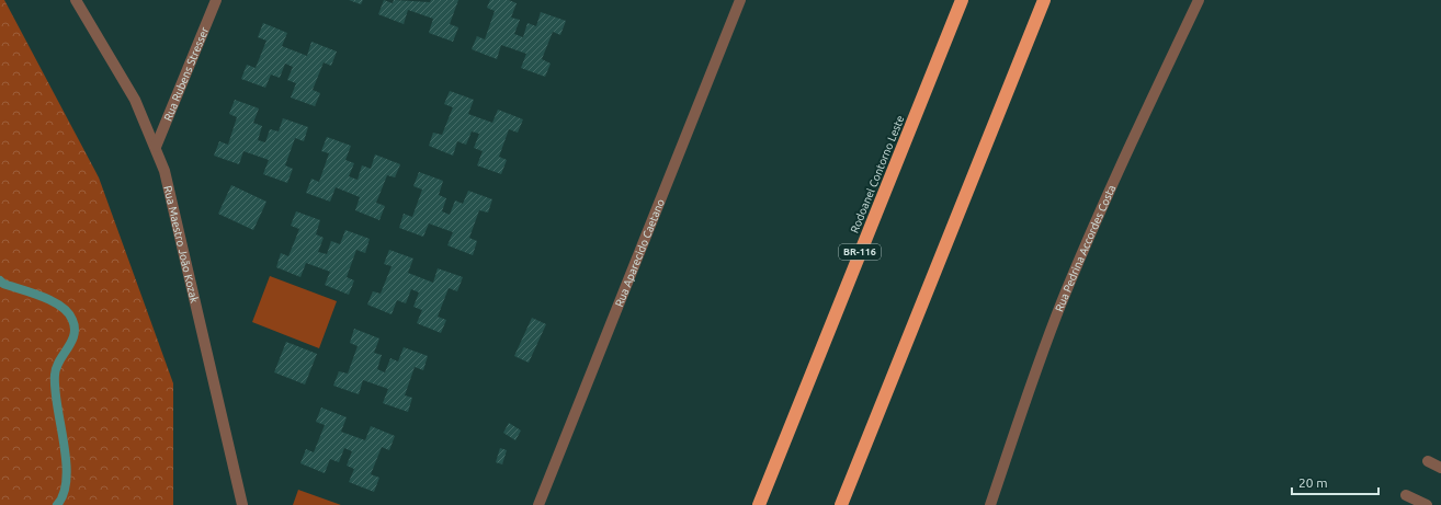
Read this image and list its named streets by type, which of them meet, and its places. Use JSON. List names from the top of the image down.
{
  "streets": {
    "highway": ["Rodoanel Contorno Leste", "BR-116"],
    "street": [
      "Rua Rubens Stresser",
      "Rua Maestro João Kozak",
      "Rua Pedrina Accordes Costa",
      "Rua Aparecido Caetano"
    ]
  },
  "crossings": [
    ["Rua Rubens Stresser", "Rua Maestro João Kozak"]
  ],
  "scale_bar": "20 m"
}
